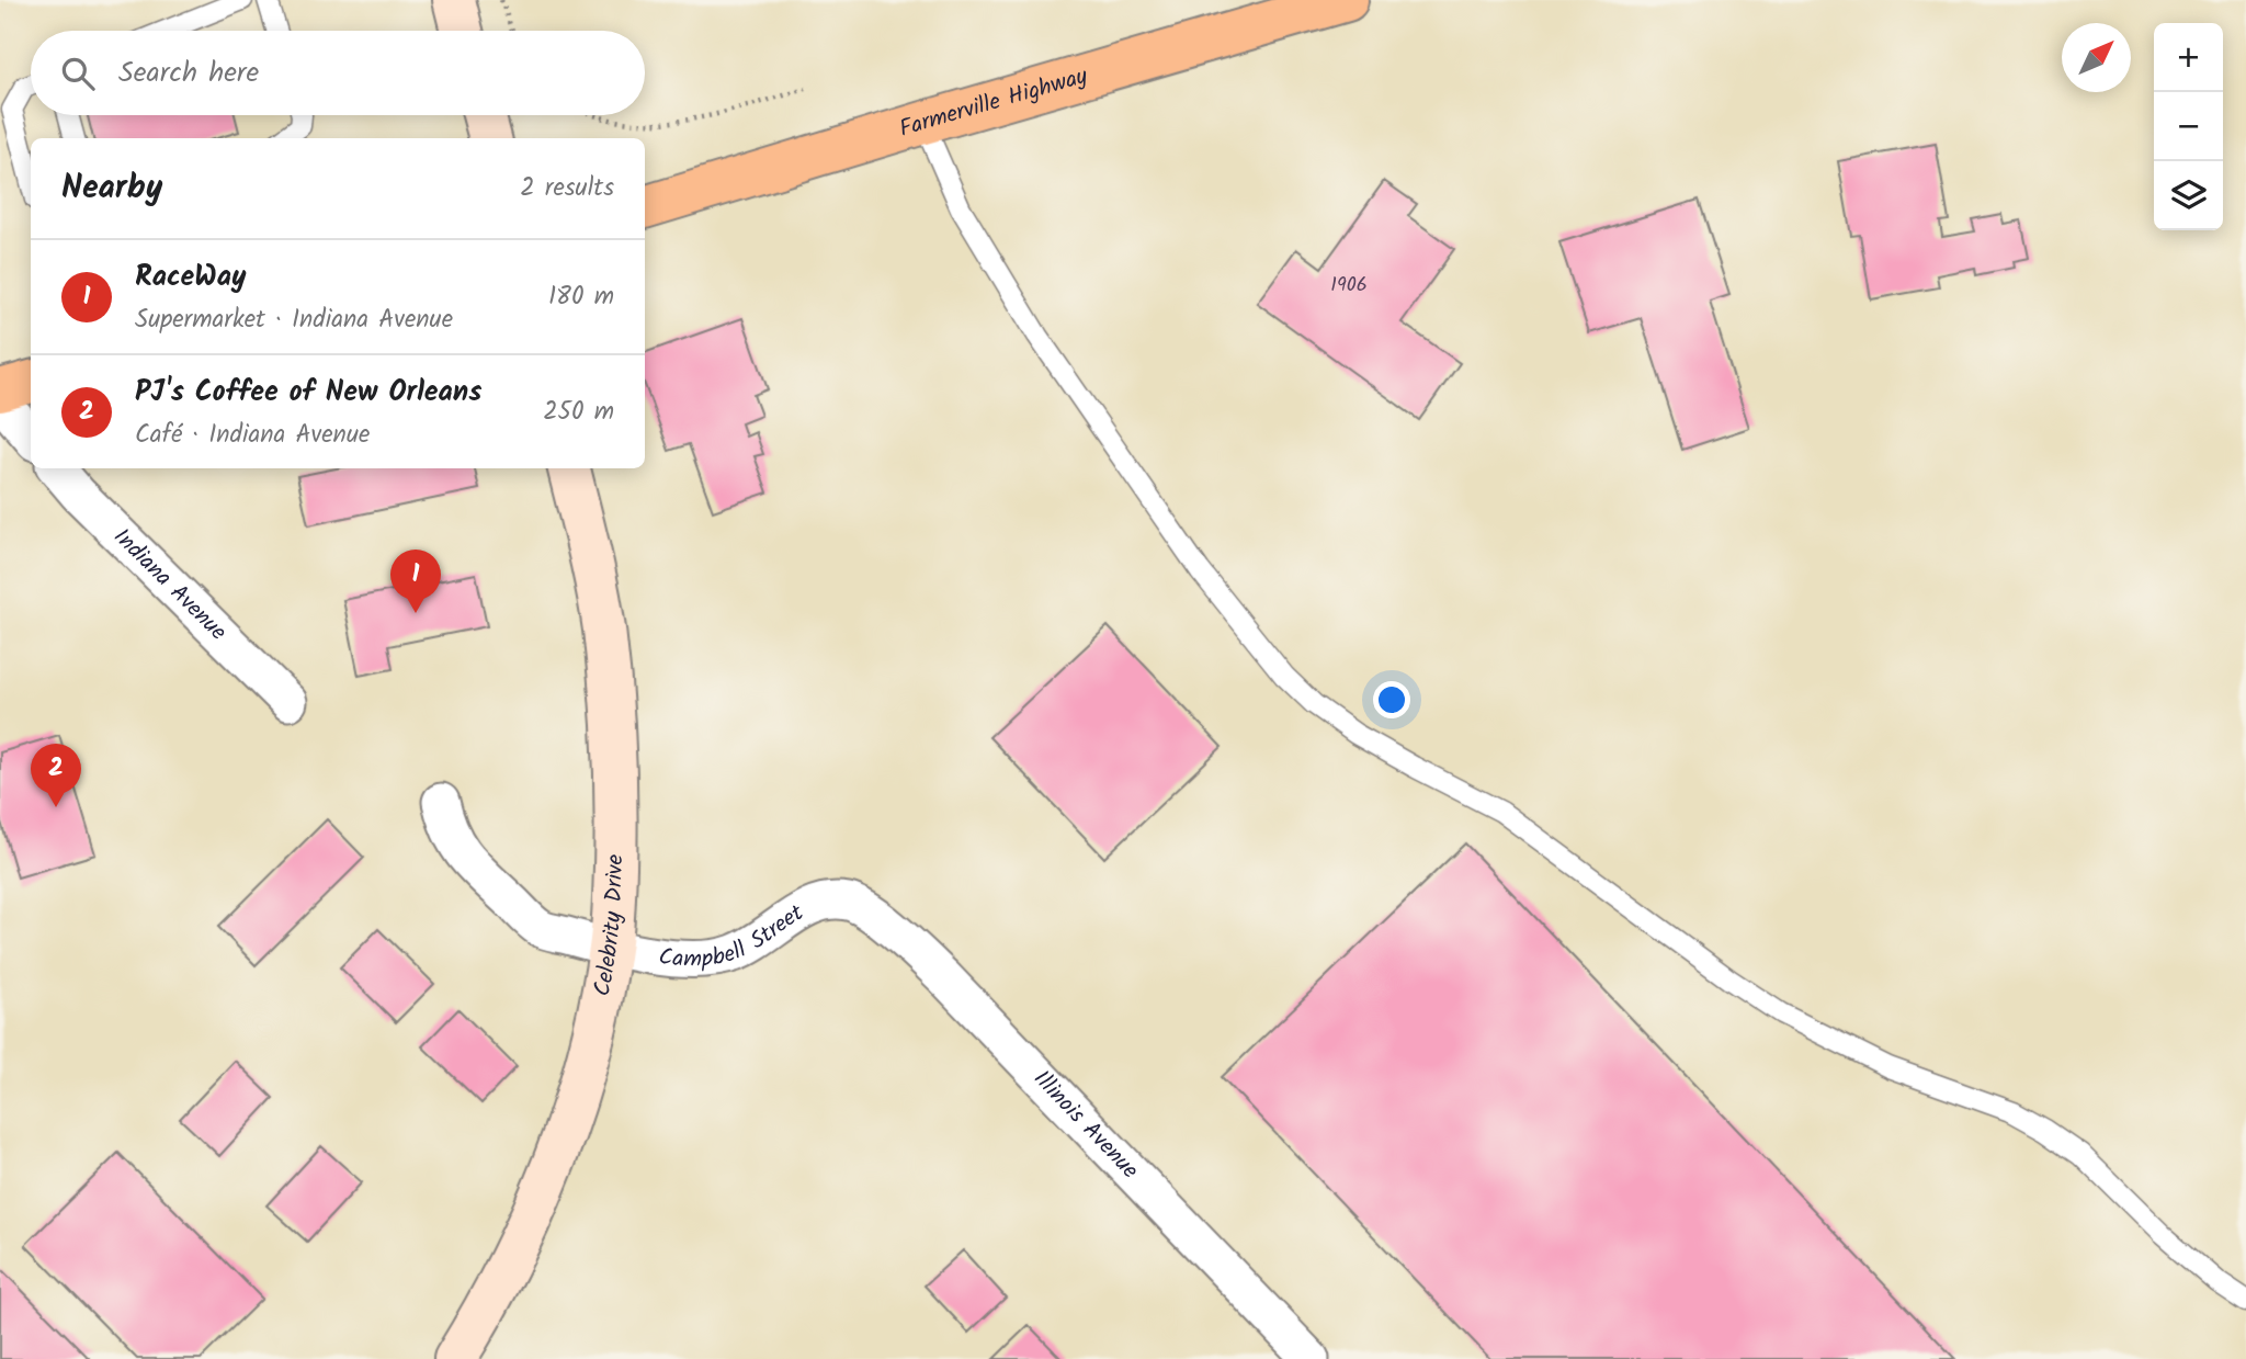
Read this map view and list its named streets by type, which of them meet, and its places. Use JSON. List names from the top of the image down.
{
  "streets": {
    "main road": ["Farmerville Highway"],
    "street": [
      "Indiana Avenue",
      "Celebrity Drive",
      "Campbell Street",
      "Illinois Avenue"
    ]
  },
  "crossings": [
    ["Celebrity Drive", "Campbell Street"],
    ["Campbell Street", "Illinois Avenue"]
  ],
  "house_numbers": ["1906"],
  "north": "top right",
  "page": {
    "map_buttons": ["+", "−"],
    "search": "Search here",
    "heading": ["Nearby", "2 results"],
    "list": [
      {
        "mark": "1",
        "name": "RaceWay",
        "note": "Supermarket · Indiana Avenue",
        "value": "180 m"
      },
      {
        "mark": "2",
        "name": "PJ's Coffee of New Orleans",
        "note": "Café · Indiana Avenue",
        "value": "250 m"
      }
    ],
    "pins": ["1", "2"]
  }
}
